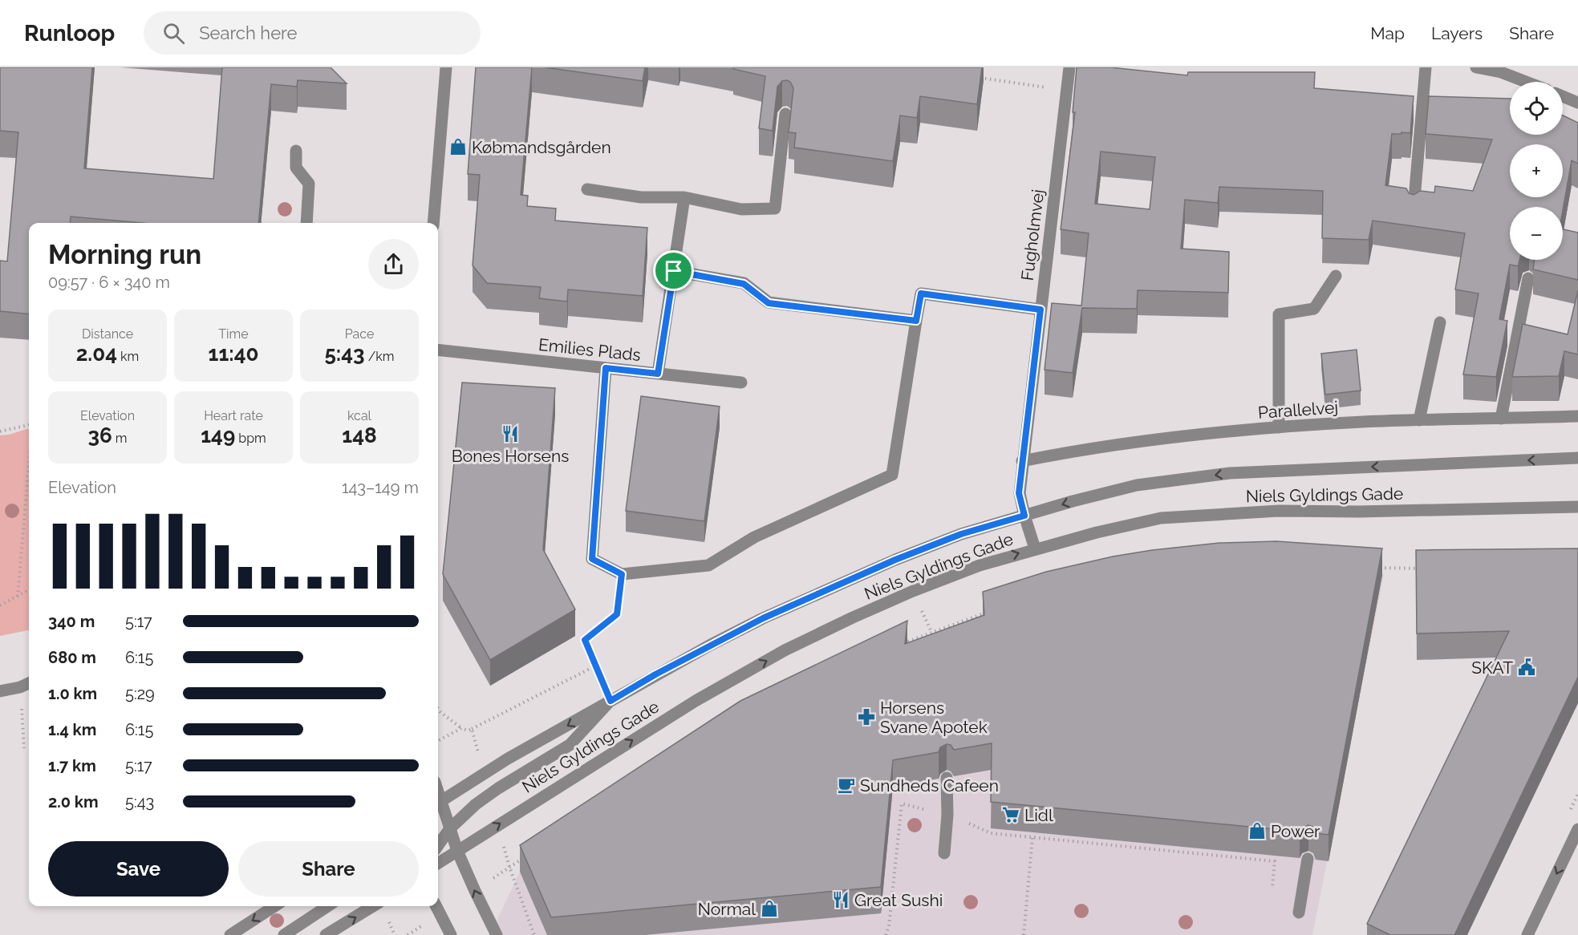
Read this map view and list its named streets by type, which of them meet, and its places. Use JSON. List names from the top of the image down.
{
  "streets": {
    "street": [
      "Fugholmvej",
      "Emilies Plads",
      "Parallelvej",
      "Niels Gyldings Gade"
    ]
  },
  "crossings": [
    ["Fugholmvej", "Parallelvej"],
    ["Fugholmvej", "Niels Gyldings Gade"]
  ],
  "places": {
    "shop": ["Købmandsgården", "Power", "Normal"],
    "restaurant": ["Bones Horsens", "Great Sushi"],
    "public building": ["SKAT"],
    "pharmacy": ["Horsens Svane Apotek"],
    "cafe": ["Sundheds Cafeen"],
    "supermarket": ["Lidl"]
  },
  "page": {
    "header": "Runloop",
    "search": "Search here",
    "nav": ["Map", "Layers", "Share"],
    "map_buttons": ["+", "−"],
    "heading": ["Morning run", "09:57 · 6 × 340 m"],
    "stats": [
      ["Distance", "2.04 km"],
      ["Time", "11:40"],
      ["Pace", "5:43 /km"],
      ["Elevation", "36 m"],
      ["Heart rate", "149 bpm"],
      ["kcal", "148"]
    ],
    "chart": ["Elevation", "143–149 m"],
    "list": [
      {
        "name": "340 m",
        "note": "5:17"
      },
      {
        "name": "680 m",
        "note": "6:15"
      },
      {
        "name": "1.0 km",
        "note": "5:29"
      },
      {
        "name": "1.4 km",
        "note": "6:15"
      },
      {
        "name": "1.7 km",
        "note": "5:17"
      },
      {
        "name": "2.0 km",
        "note": "5:43"
      }
    ],
    "buttons": ["Save", "Share"]
  }
}
